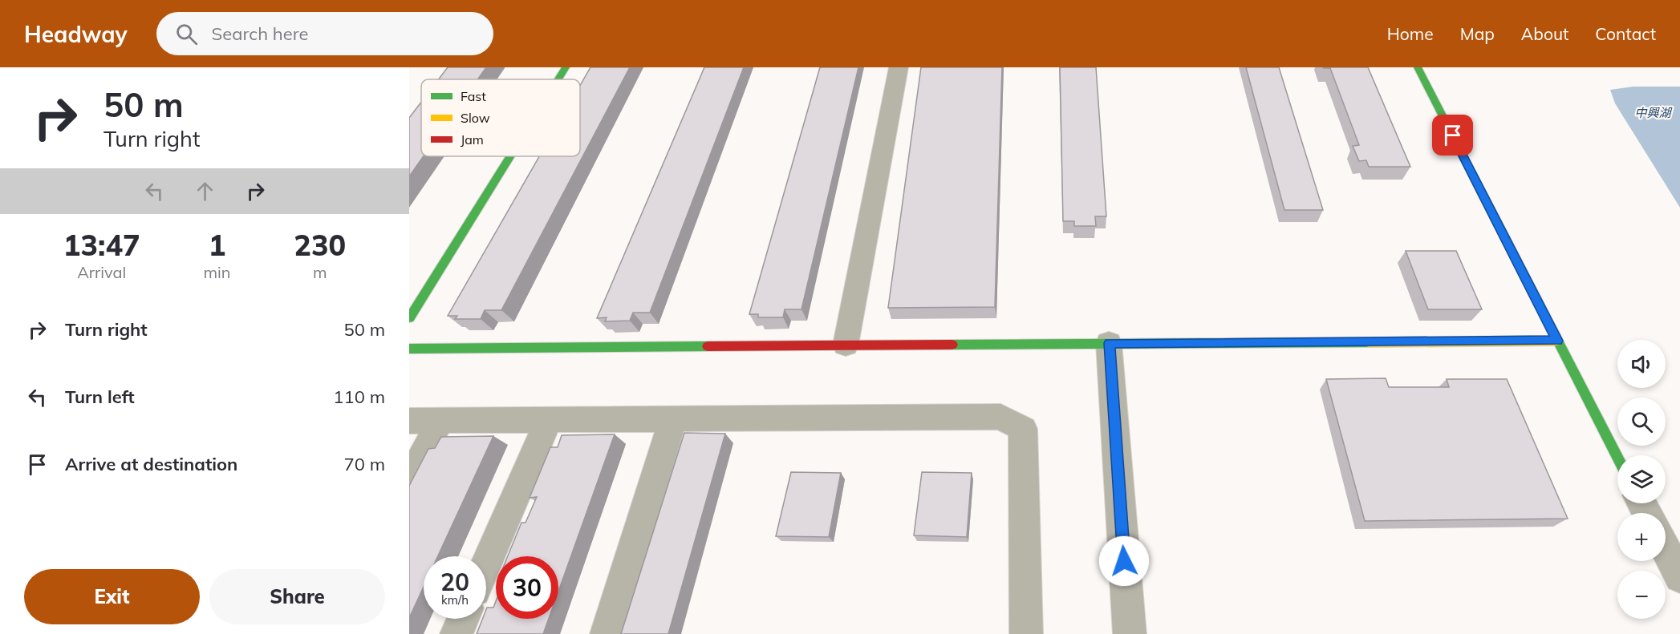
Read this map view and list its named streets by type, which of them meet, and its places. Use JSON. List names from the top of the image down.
{
  "water": ["中興湖"],
  "legend": ["Fast", "Slow", "Jam"],
  "page": {
    "header": "Headway",
    "search": "Search here",
    "nav": [
      "Home",
      "Map",
      "About",
      "Contact"
    ],
    "turn": ["50 m", "Turn right"],
    "eta": [
      "13:47",
      "Arrival",
      "1",
      "min",
      "230",
      "m"
    ],
    "list": [
      {
        "name": "Turn right",
        "value": "50 m"
      },
      {
        "name": "Turn left",
        "value": "110 m"
      },
      {
        "name": "Arrive at destination",
        "value": "70 m"
      }
    ],
    "map_buttons": ["+", "−"],
    "speed": "20 km/h",
    "limit": "30",
    "buttons": ["Exit", "Share"]
  }
}
